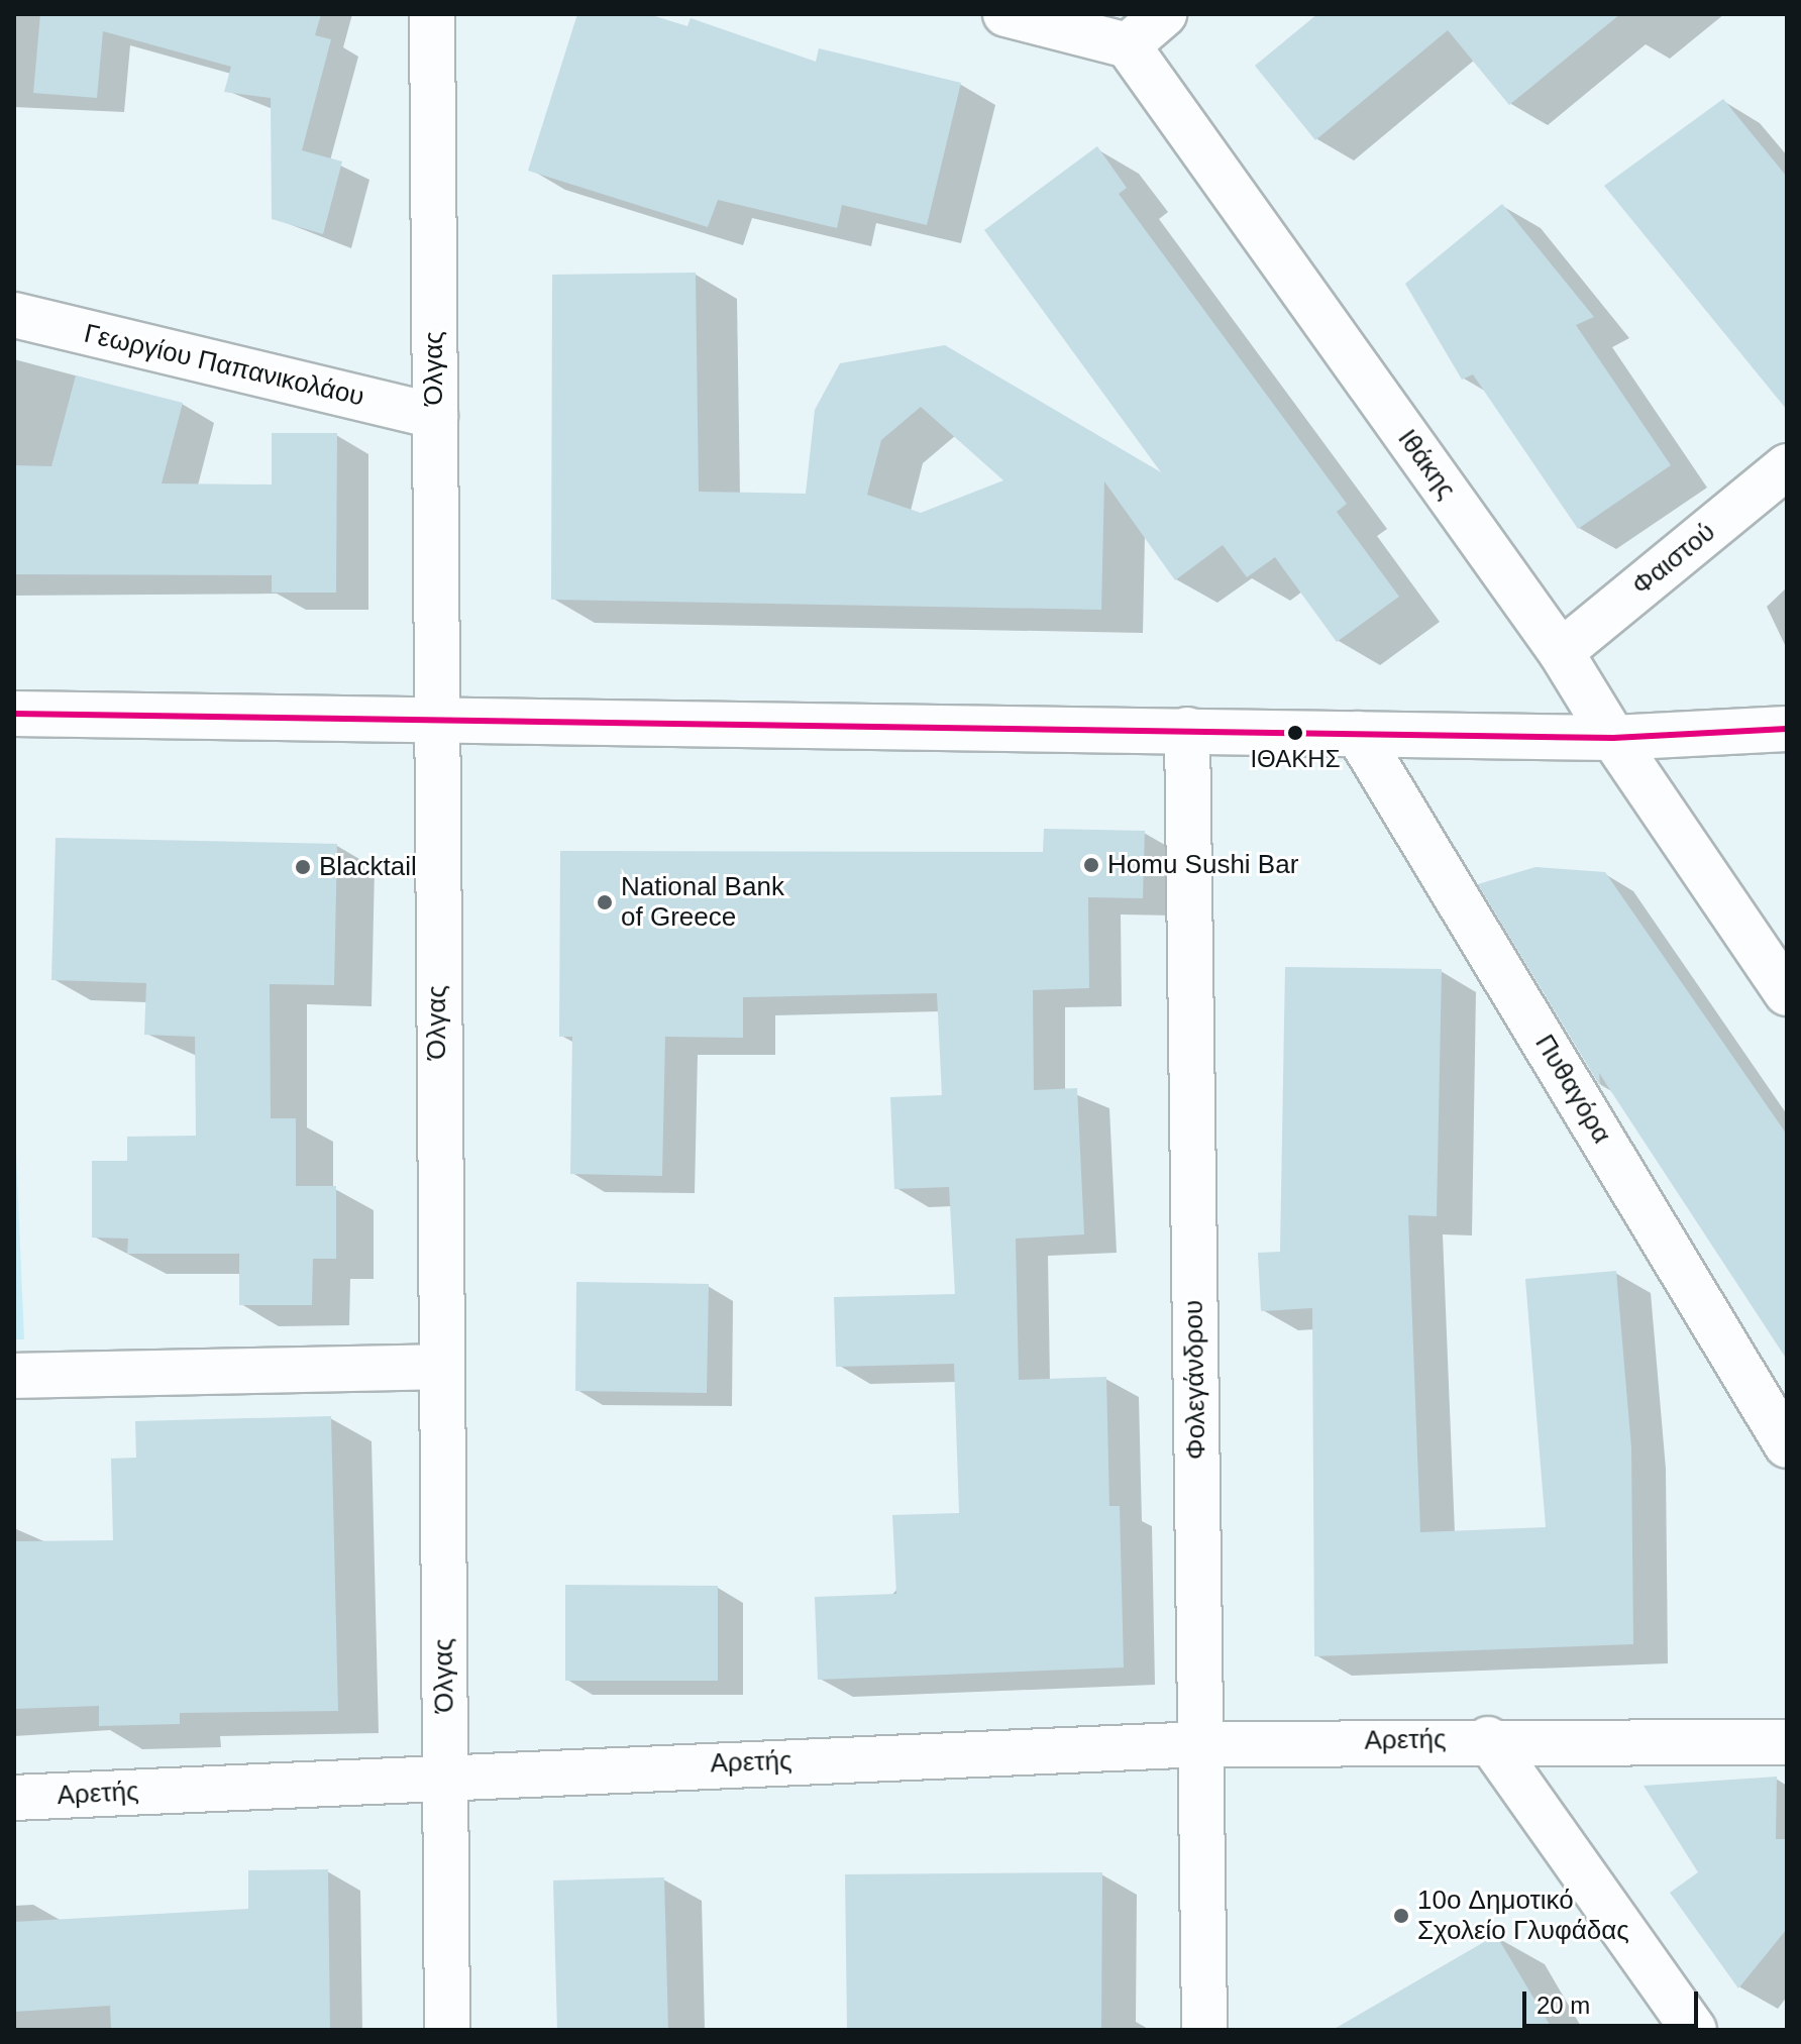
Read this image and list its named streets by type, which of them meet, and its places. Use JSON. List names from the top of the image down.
{
  "streets": {
    "street": [
      "Γεωργίου Παπανικολάου",
      "Όλγας",
      "Ιθάκης",
      "Φαιστού",
      "Πυθαγόρα",
      "Φολεγάνδρου",
      "Αρετής"
    ]
  },
  "crossings": [
    ["Γεωργίου Παπανικολάου", "Όλγας"],
    ["Όλγας", "Αρετής"],
    ["Ιθάκης", "Φαιστού"],
    ["Φολεγάνδρου", "Αρετής"]
  ],
  "places": [
    "ΙΘΑΚΗΣ",
    "Homu Sushi Bar",
    "Blacktail",
    "National Bank of Greece",
    "10o Δημοτικό Σχολείο Γλυφάδας"
  ],
  "scale_bar": "20 m"
}
